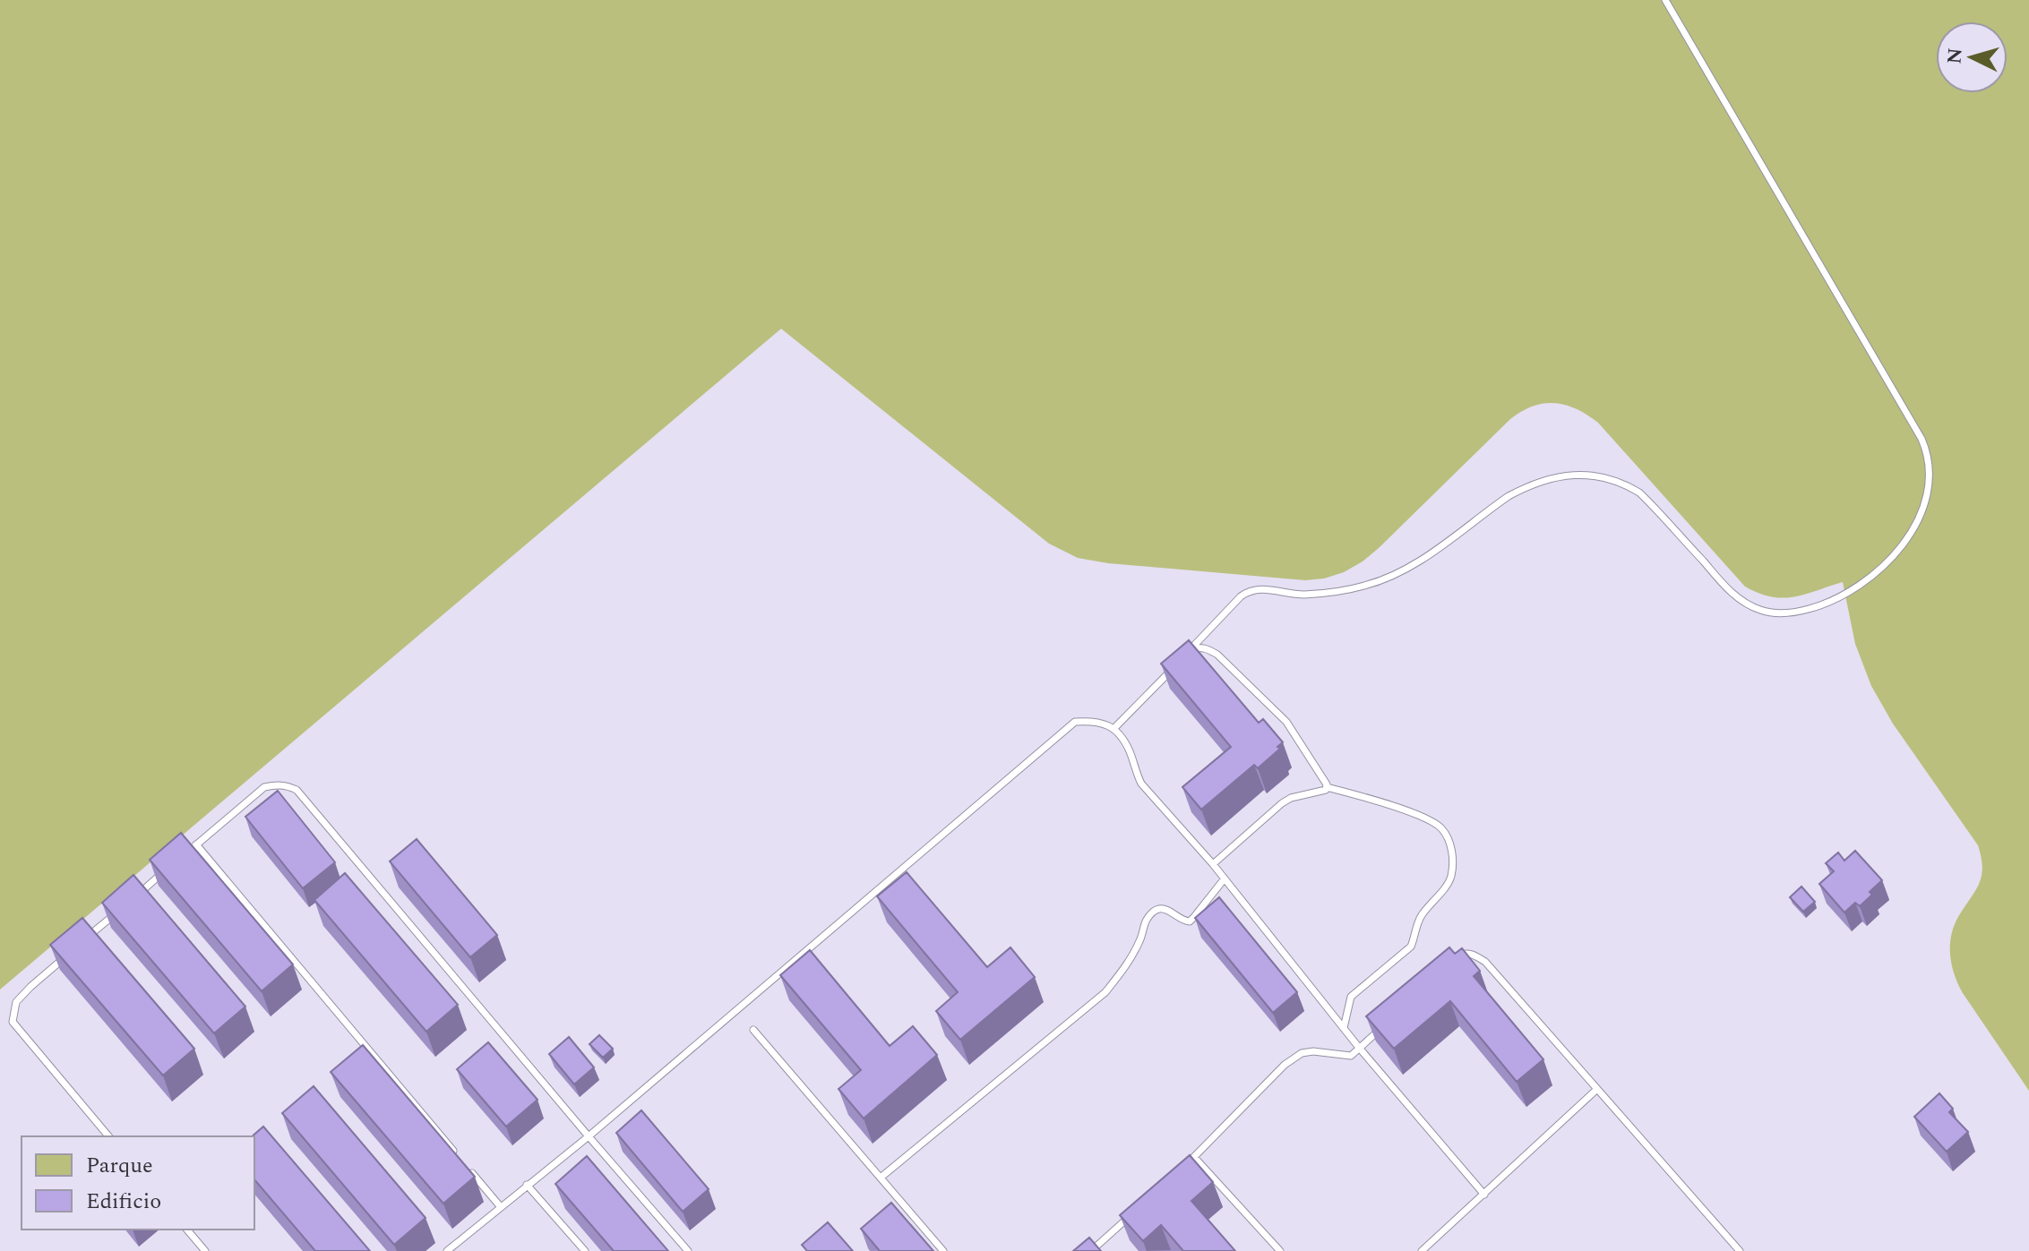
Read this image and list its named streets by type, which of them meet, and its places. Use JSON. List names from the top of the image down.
{
  "legend": ["Parque", "Edificio"],
  "north": "left"
}
